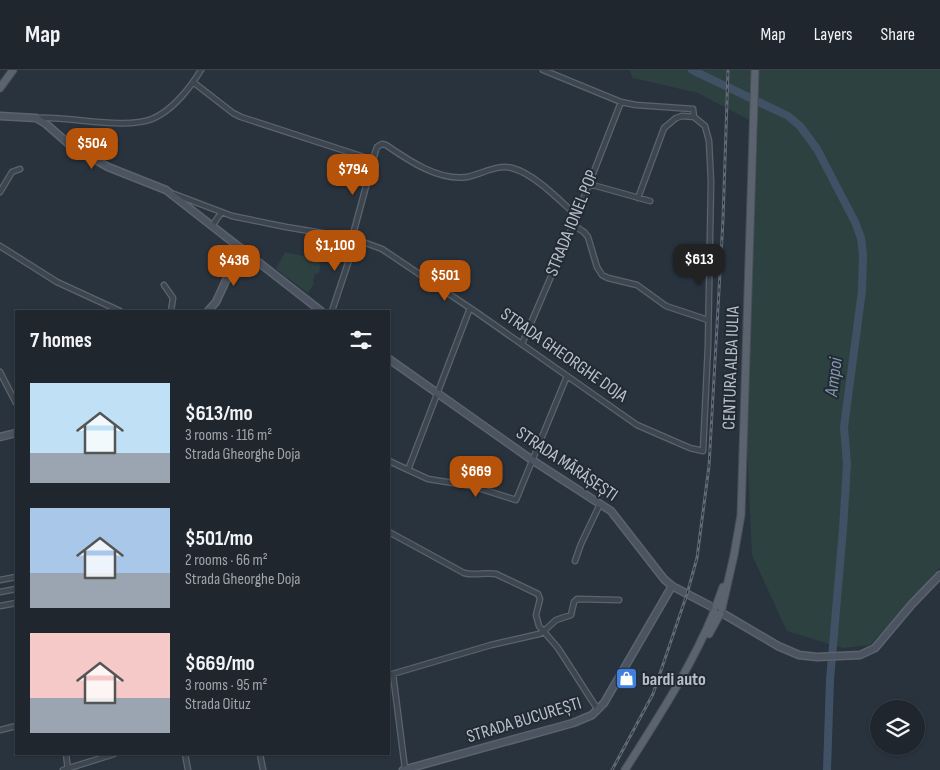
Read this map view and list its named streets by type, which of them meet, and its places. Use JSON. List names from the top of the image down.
{
  "streets": {
    "main road": ["CENTURA ALBA IULIA"],
    "street": [
      "STRADA IONEL POP",
      "STRADA GHEORGHE DOJA",
      "STRADA MĂRĂȘEȘTI",
      "STRADA BUCUREȘTI"
    ]
  },
  "crossings": [
    ["STRADA IONEL POP", "STRADA GHEORGHE DOJA"],
    ["CENTURA ALBA IULIA", "STRADA MĂRĂȘEȘTI"],
    ["STRADA MĂRĂȘEȘTI", "STRADA BUCUREȘTI"]
  ],
  "water": ["Ampoi"],
  "places": {
    "shop": ["bardi auto"]
  },
  "page": {
    "header": "Map",
    "nav": ["Map", "Layers", "Share"],
    "price": [
      "$504",
      "$794",
      "$1,100",
      "$613",
      "$436",
      "$501",
      "$669"
    ],
    "heading": "7 homes",
    "list": [
      {
        "name": "$613/mo",
        "note": "3 rooms · 116 m² · Strada Gheorghe Doja"
      },
      {
        "name": "$501/mo",
        "note": "2 rooms · 66 m² · Strada Gheorghe Doja"
      },
      {
        "name": "$669/mo",
        "note": "3 rooms · 95 m² · Strada Oituz"
      }
    ]
  }
}
